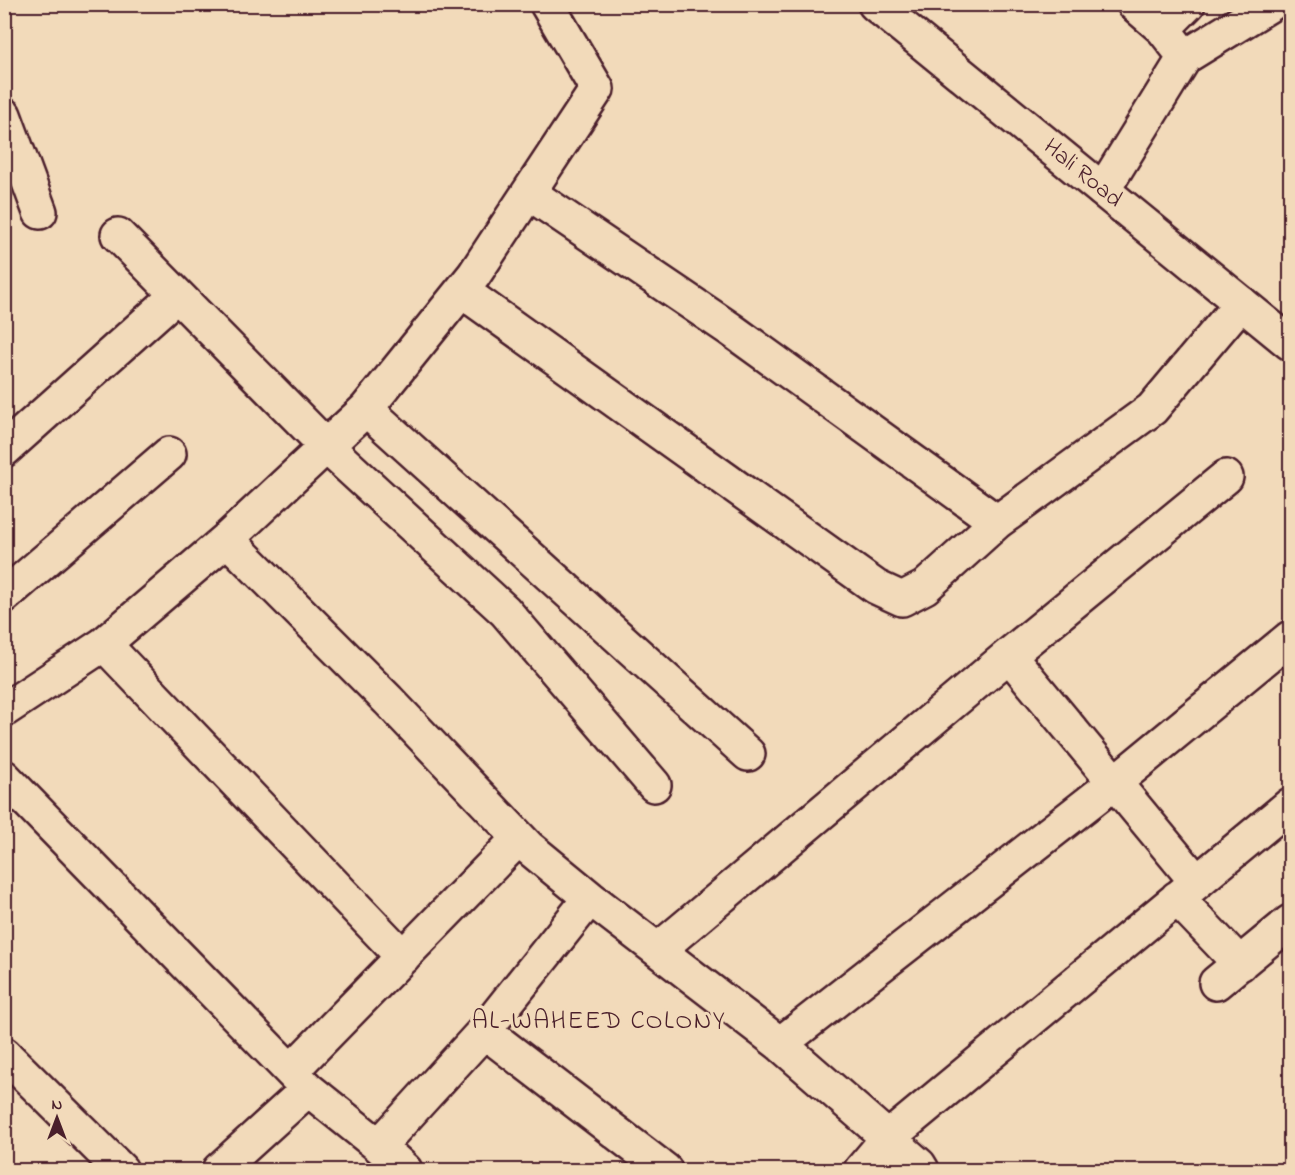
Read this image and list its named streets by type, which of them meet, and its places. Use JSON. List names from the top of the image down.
{
  "streets": {
    "street": ["Hali Road"]
  },
  "districts": ["AL-WAHEED COLONY"],
  "north": "top"
}
